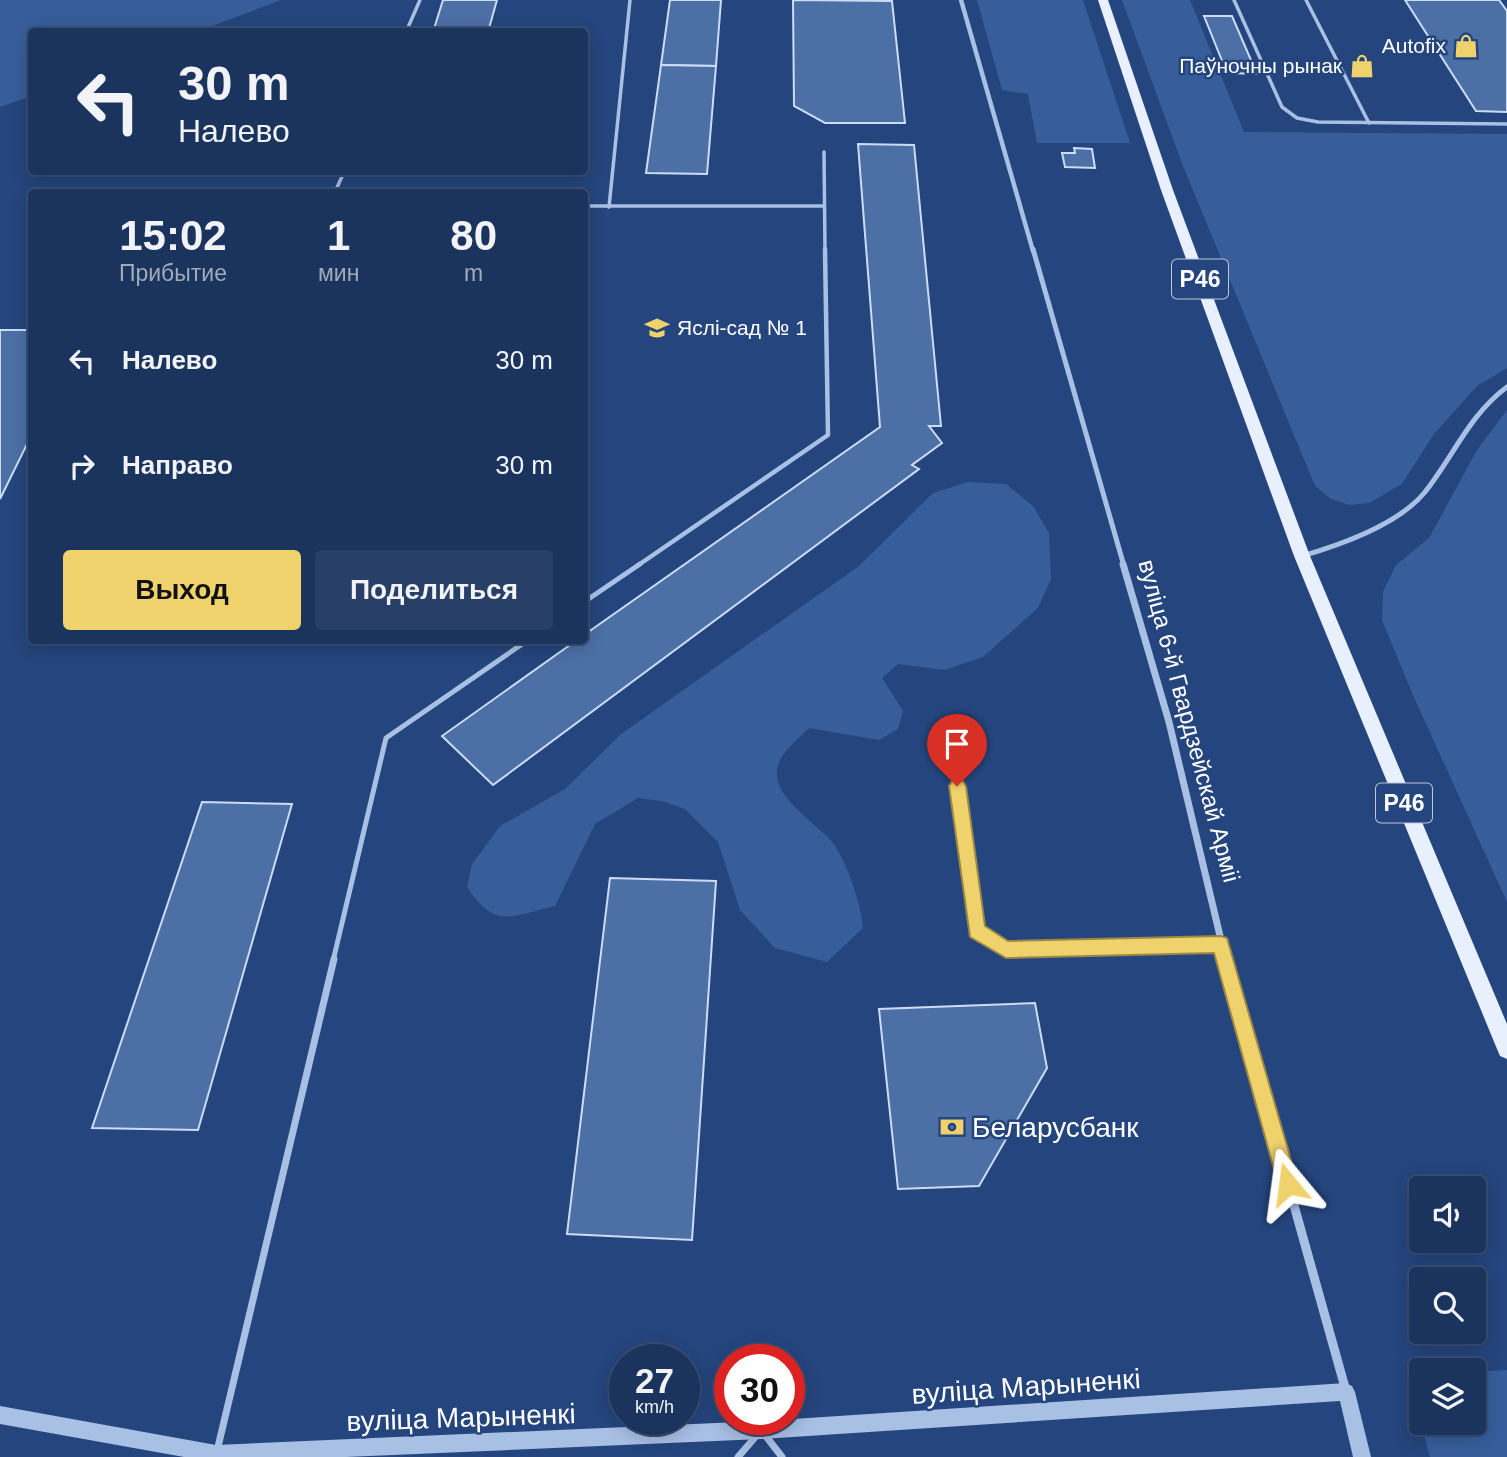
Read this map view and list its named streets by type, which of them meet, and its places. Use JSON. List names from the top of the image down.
{
  "streets": {
    "main road": ["Р46"],
    "street": ["вуліца 6-й Гвардзейскай Арміі", "вуліца Марыненкі"]
  },
  "crossings": [
    ["вуліца 6-й Гвардзейскай Арміі", "вуліца Марыненкі"]
  ],
  "places": {
    "shop": ["Autofix", "Паўночны рынак"],
    "school or university": ["Яслі-сад № 1"],
    "bank": ["Беларусбанк"]
  },
  "page": {
    "turn": ["30 m", "Налево"],
    "eta": [
      "15:02",
      "Прибытие",
      "1",
      "мин",
      "80",
      "m"
    ],
    "list": [
      {
        "name": "Налево",
        "value": "30 m"
      },
      {
        "name": "Направо",
        "value": "30 m"
      }
    ],
    "buttons": ["Выход", "Поделиться"],
    "speed": "27 km/h",
    "limit": "30"
  }
}
